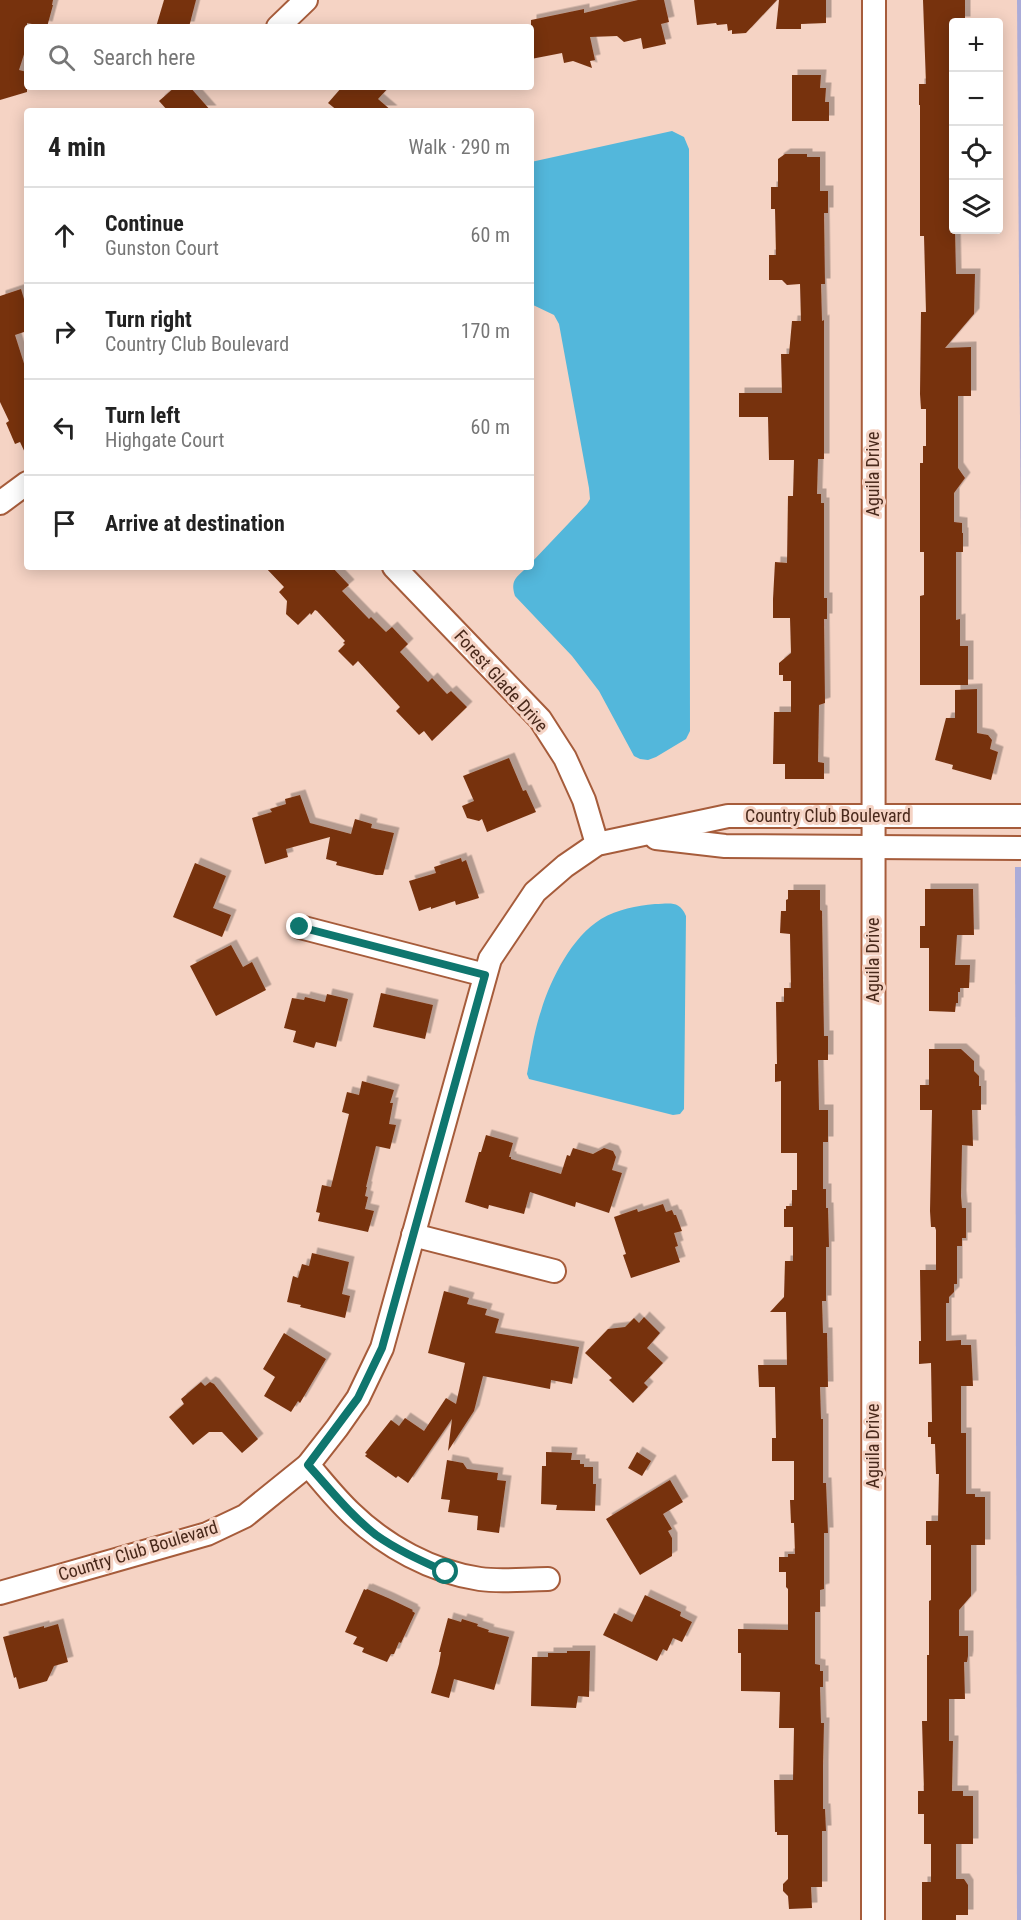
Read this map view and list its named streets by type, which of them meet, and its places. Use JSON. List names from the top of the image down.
{
  "streets": {
    "street": ["Aguila Drive", "Forest Glade Drive", "Country Club Boulevard"]
  },
  "crossings": [
    ["Aguila Drive", "Country Club Boulevard"],
    ["Forest Glade Drive", "Country Club Boulevard"]
  ],
  "page": {
    "map_buttons": ["+", "−"],
    "search": "Search here",
    "heading": ["4 min", "Walk · 290 m"],
    "list": [
      ["Continue", "Gunston Court", "60 m"],
      ["Turn right", "Country Club Boulevard", "170 m"],
      ["Turn left", "Highgate Court", "60 m"],
      "Arrive at destination"
    ]
  }
}
